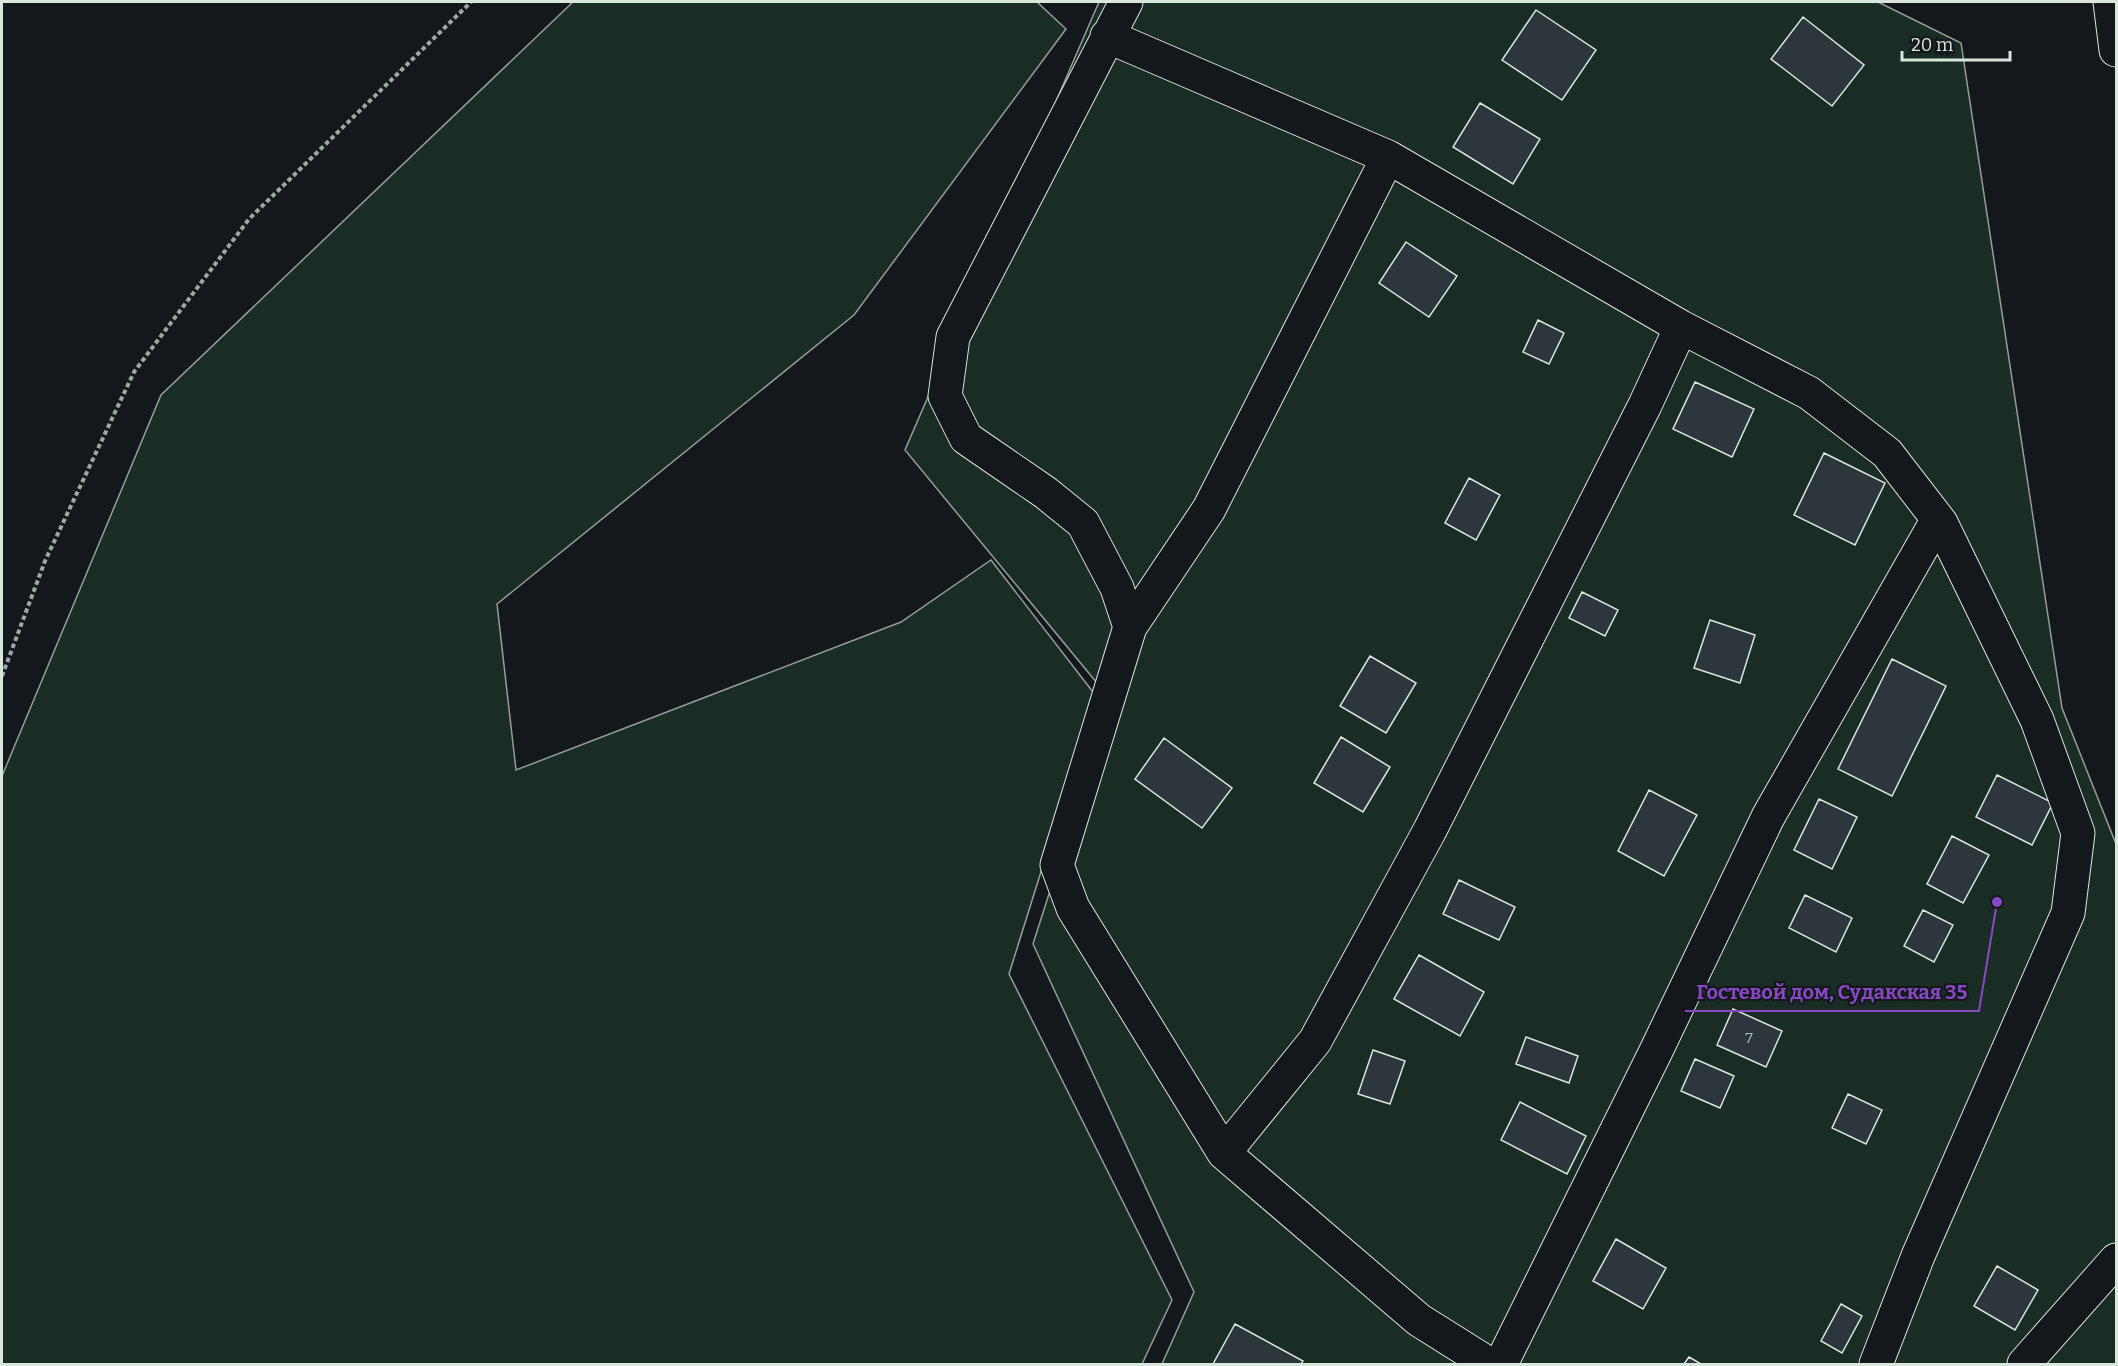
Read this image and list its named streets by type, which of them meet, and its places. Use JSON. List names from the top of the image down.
{
  "places": ["Гостевой дом, Судакская 35"],
  "house_numbers": ["7"],
  "scale_bar": "20 m"
}
